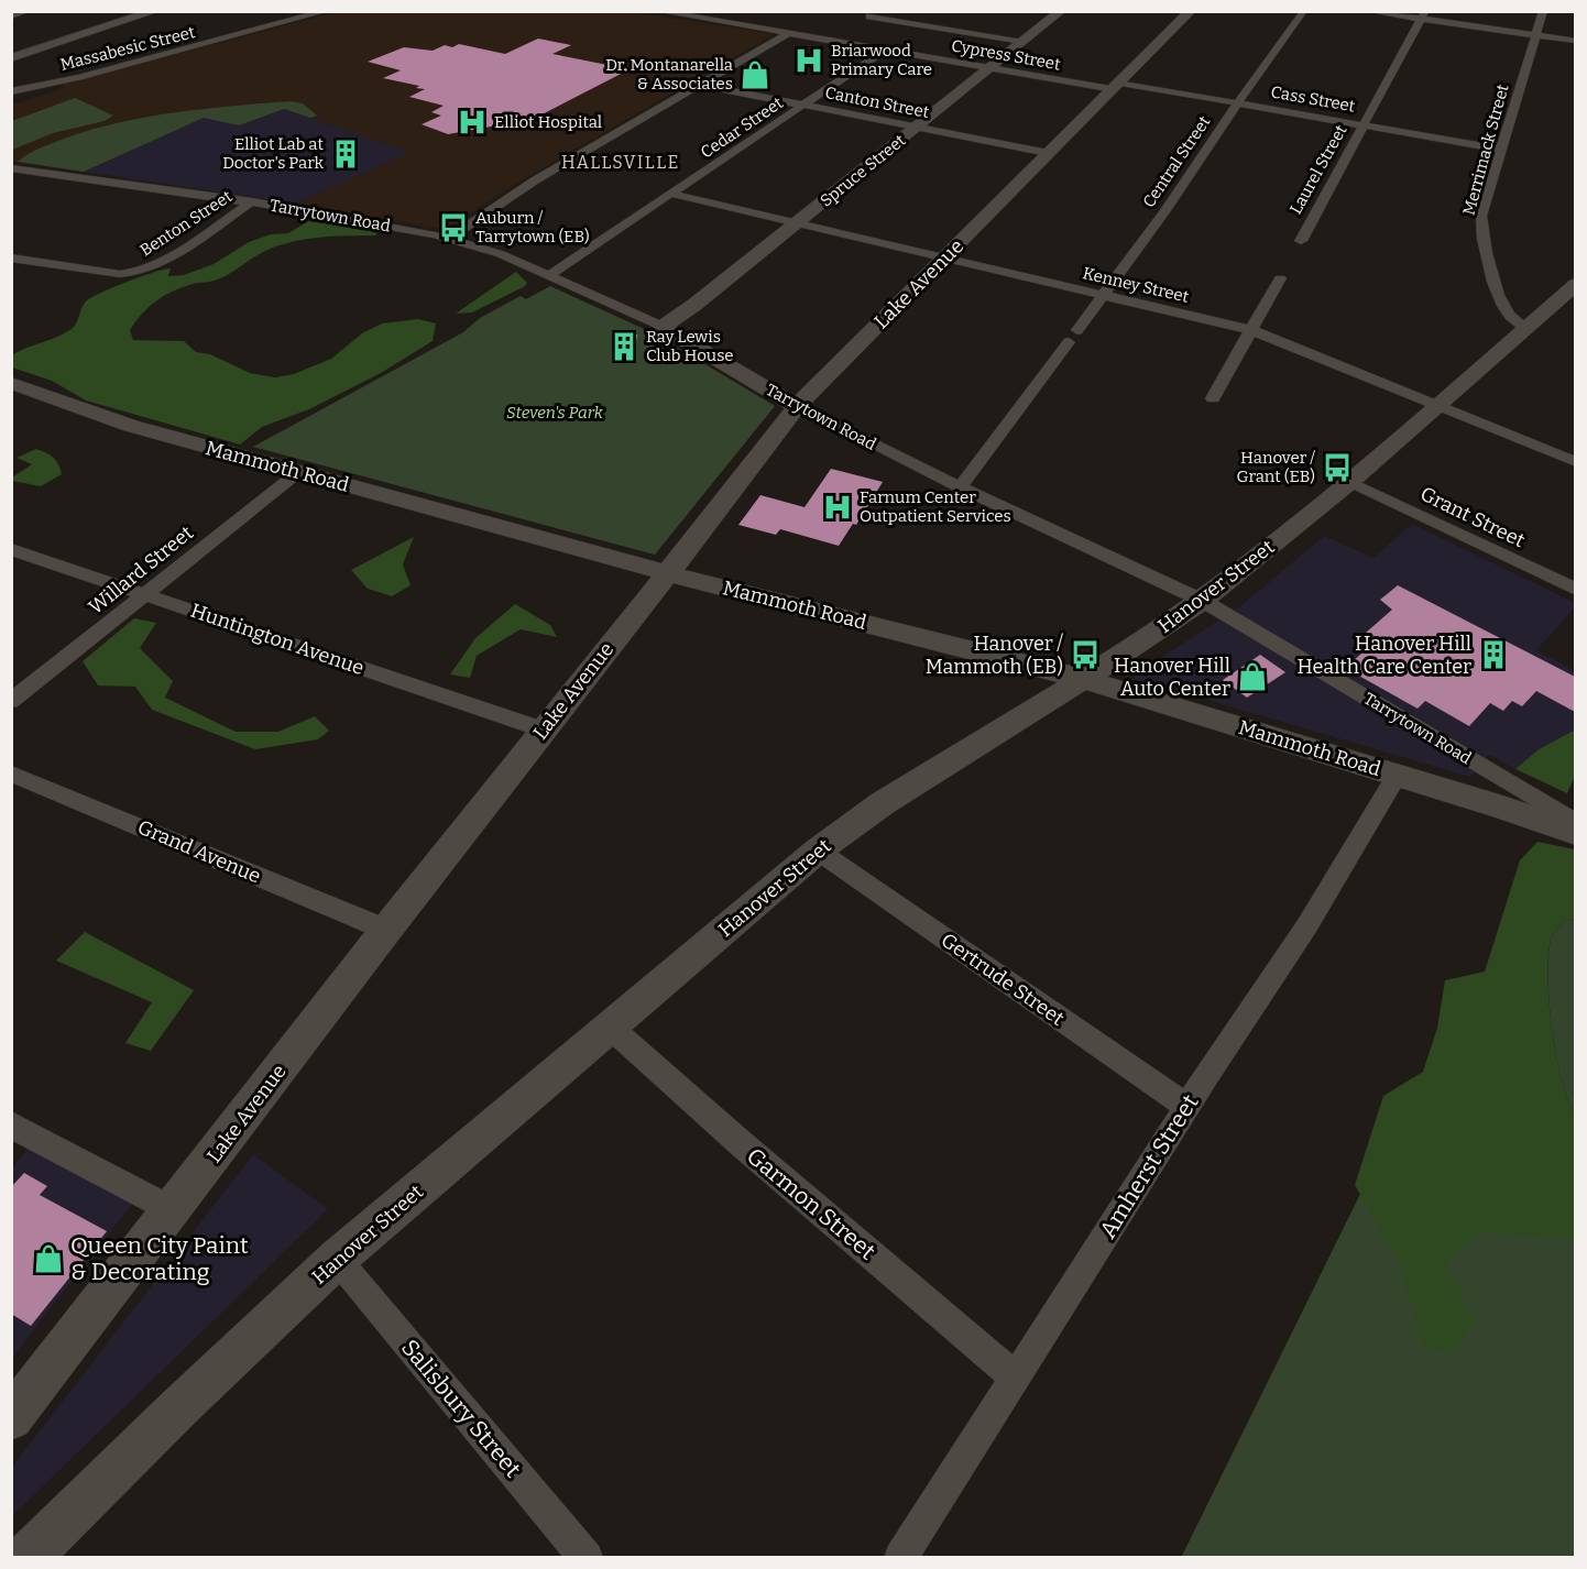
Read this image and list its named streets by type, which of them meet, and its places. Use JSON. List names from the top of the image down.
{
  "streets": {
    "street": [
      "Massabesic Street",
      "Cypress Street",
      "Cass Street",
      "Canton Street",
      "Cedar Street",
      "Merrimack Street",
      "Central Street",
      "Laurel Street",
      "Spruce Street",
      "Tarrytown Road",
      "Benton Street",
      "Lake Avenue",
      "Kenney Street",
      "Mammoth Road",
      "Grant Street",
      "Willard Street",
      "Hanover Street",
      "Huntington Avenue",
      "Grand Avenue",
      "Gertrude Street",
      "Amherst Street",
      "Garmon Street",
      "Salisbury Street"
    ]
  },
  "crossings": [
    ["Cypress Street", "Cass Street"],
    ["Cypress Street", "Cedar Street"],
    ["Cypress Street", "Spruce Street"],
    ["Cypress Street", "Lake Avenue"],
    ["Cass Street", "Merrimack Street"],
    ["Cass Street", "Central Street"],
    ["Cass Street", "Laurel Street"],
    ["Cass Street", "Lake Avenue"],
    ["Canton Street", "Cedar Street"],
    ["Canton Street", "Spruce Street"],
    ["Canton Street", "Lake Avenue"],
    ["Cedar Street", "Tarrytown Road"],
    ["Cedar Street", "Kenney Street"],
    ["Merrimack Street", "Hanover Street"],
    ["Central Street", "Tarrytown Road"],
    ["Central Street", "Kenney Street"],
    ["Spruce Street", "Tarrytown Road"],
    ["Spruce Street", "Kenney Street"],
    ["Tarrytown Road", "Benton Street"],
    ["Tarrytown Road", "Lake Avenue"],
    ["Tarrytown Road", "Hanover Street"],
    ["Lake Avenue", "Kenney Street"],
    ["Lake Avenue", "Mammoth Road"],
    ["Lake Avenue", "Huntington Avenue"],
    ["Lake Avenue", "Grand Avenue"],
    ["Kenney Street", "Hanover Street"],
    ["Mammoth Road", "Willard Street"],
    ["Mammoth Road", "Hanover Street"],
    ["Mammoth Road", "Amherst Street"],
    ["Grant Street", "Hanover Street"],
    ["Willard Street", "Huntington Avenue"],
    ["Hanover Street", "Gertrude Street"],
    ["Hanover Street", "Garmon Street"],
    ["Hanover Street", "Salisbury Street"],
    ["Gertrude Street", "Amherst Street"],
    ["Amherst Street", "Garmon Street"]
  ],
  "districts": ["HALLSVILLE"],
  "parks": ["Steven's Park"],
  "places": {
    "hospital": ["Briarwood Primary Care", "Elliot Hospital", "Farnum Center Outpatient Services"],
    "shop": ["Dr. Montanarella & Associates", "Hanover Hill Auto Center", "Queen City Paint & Decorating"],
    "building": ["Elliot Lab at Doctor's Park", "Ray Lewis Club House", "Hanover Hill Health Care Center"],
    "bus stop": ["Auburn / Tarrytown (EB)", "Hanover / Grant (EB)", "Hanover / Mammoth (EB)"]
  }
}
